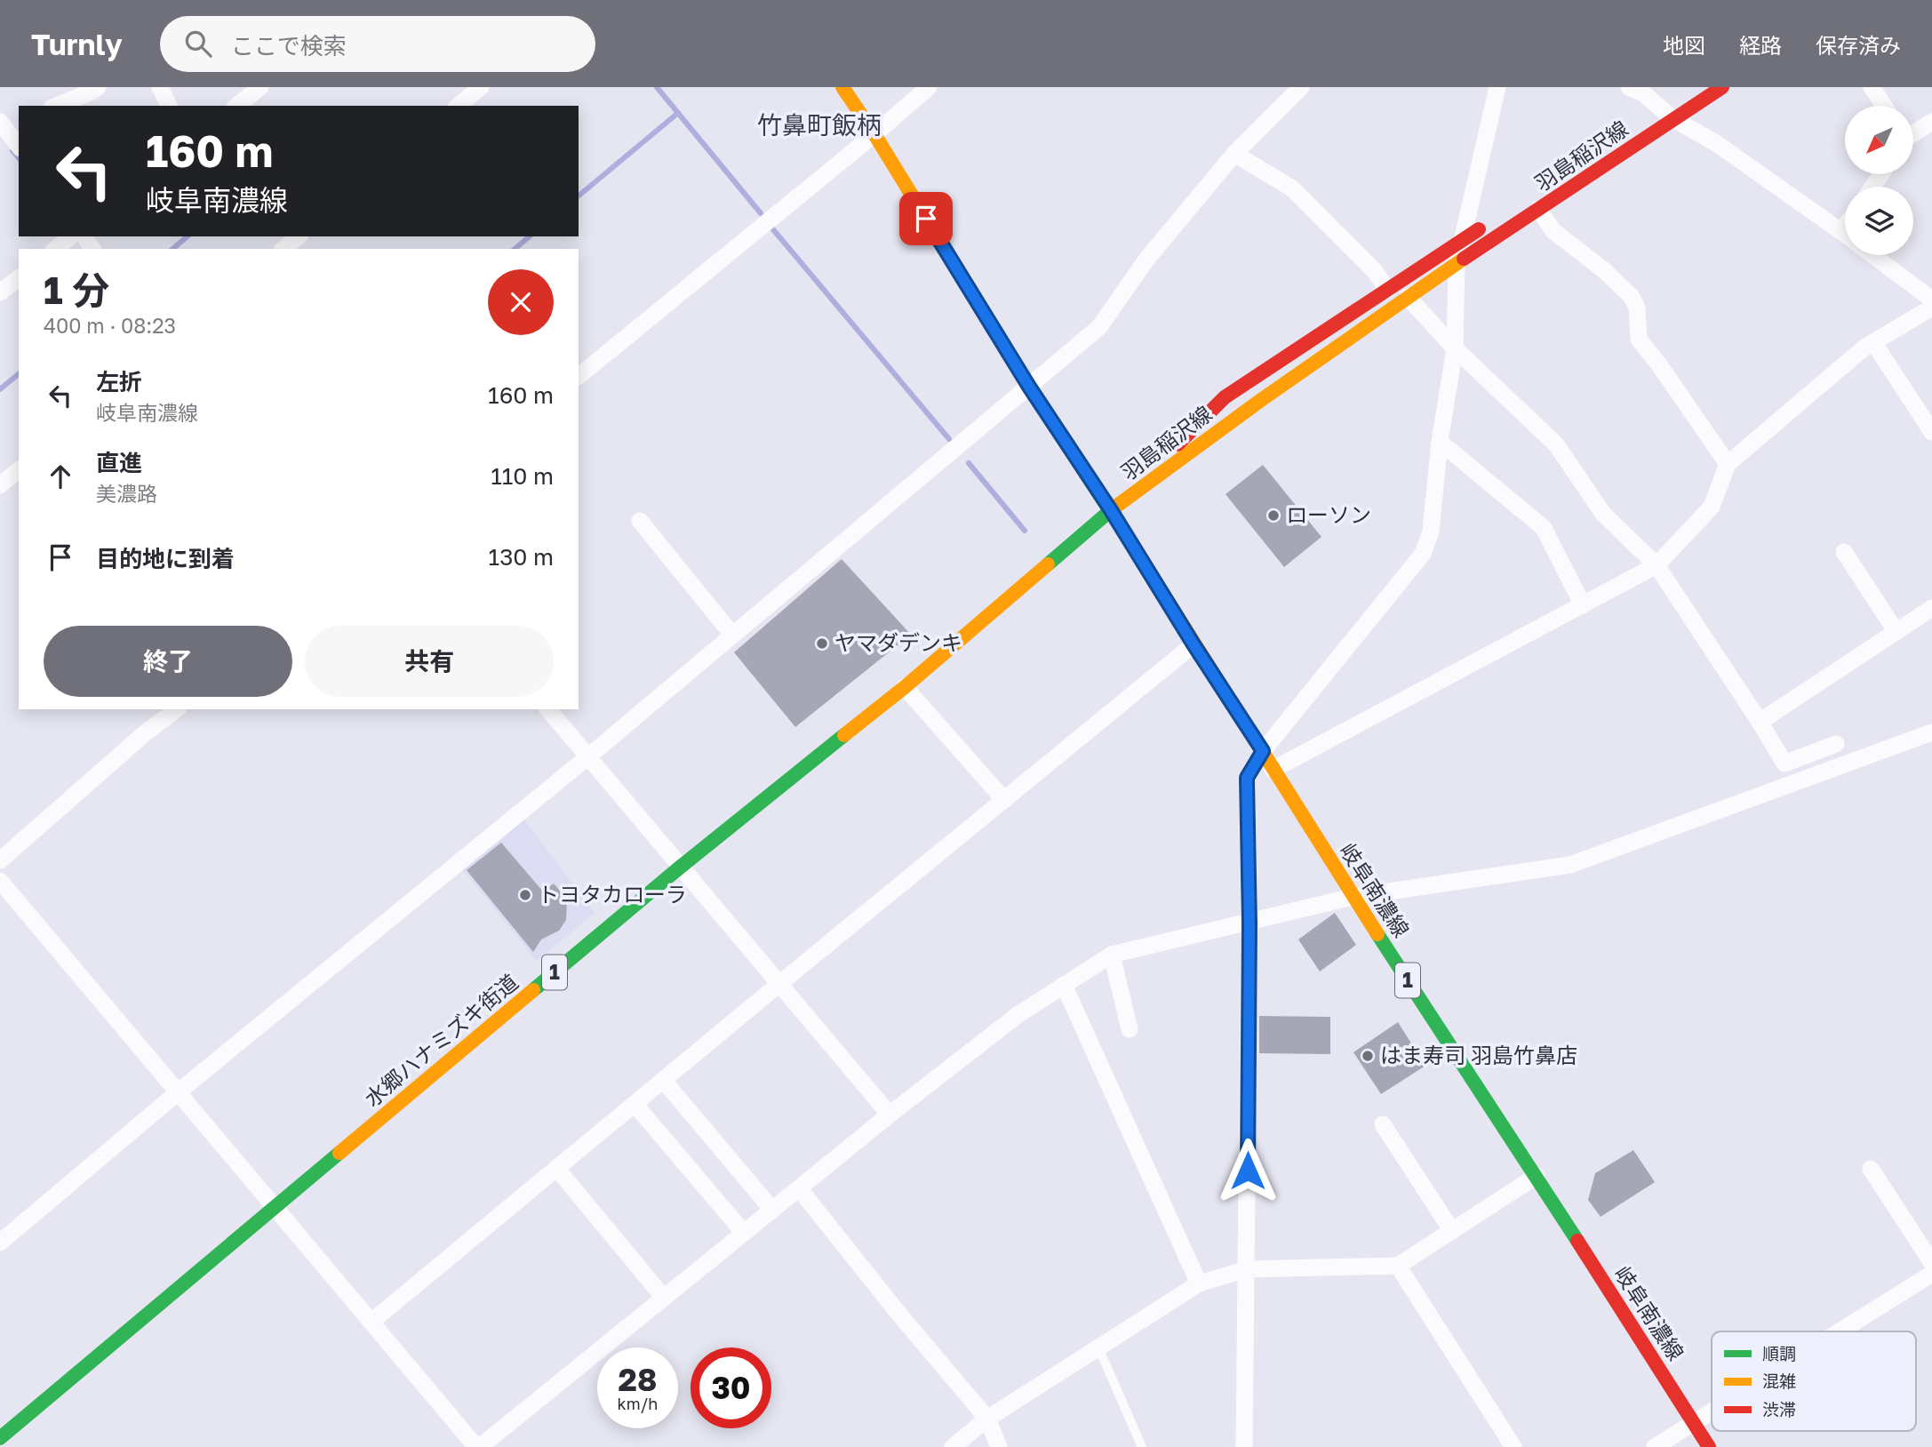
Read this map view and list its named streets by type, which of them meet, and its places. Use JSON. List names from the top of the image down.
{
  "streets": {
    "main road": [
      "羽島稲沢線",
      "岐阜南濃線",
      "1",
      "水郷ハナミズキ街道"
    ]
  },
  "crossings": [
    ["羽島稲沢線", "岐阜南濃線"],
    ["羽島稲沢線", "水郷ハナミズキ街道"],
    ["岐阜南濃線", "水郷ハナミズキ街道"]
  ],
  "districts": ["竹鼻町飯柄"],
  "places": [
    "ローソン",
    "ヤマダデンキ",
    "トヨタカローラ",
    "はま寿司 羽島竹鼻店"
  ],
  "legend": ["順調", "混雑", "渋滞"],
  "north": "bottom left",
  "page": {
    "header": "Turnly",
    "search": "ここで検索",
    "nav": ["地図", "経路", "保存済み"],
    "turn": ["160 m", "岐阜南濃線"],
    "heading": ["1 分", "400 m · 08:23"],
    "list": [
      {
        "name": "左折",
        "note": "岐阜南濃線",
        "value": "160 m"
      },
      {
        "name": "直進",
        "note": "美濃路",
        "value": "110 m"
      },
      {
        "name": "目的地に到着",
        "value": "130 m"
      }
    ],
    "buttons": ["終了", "共有"],
    "speed": "28 km/h",
    "limit": "30"
  }
}
